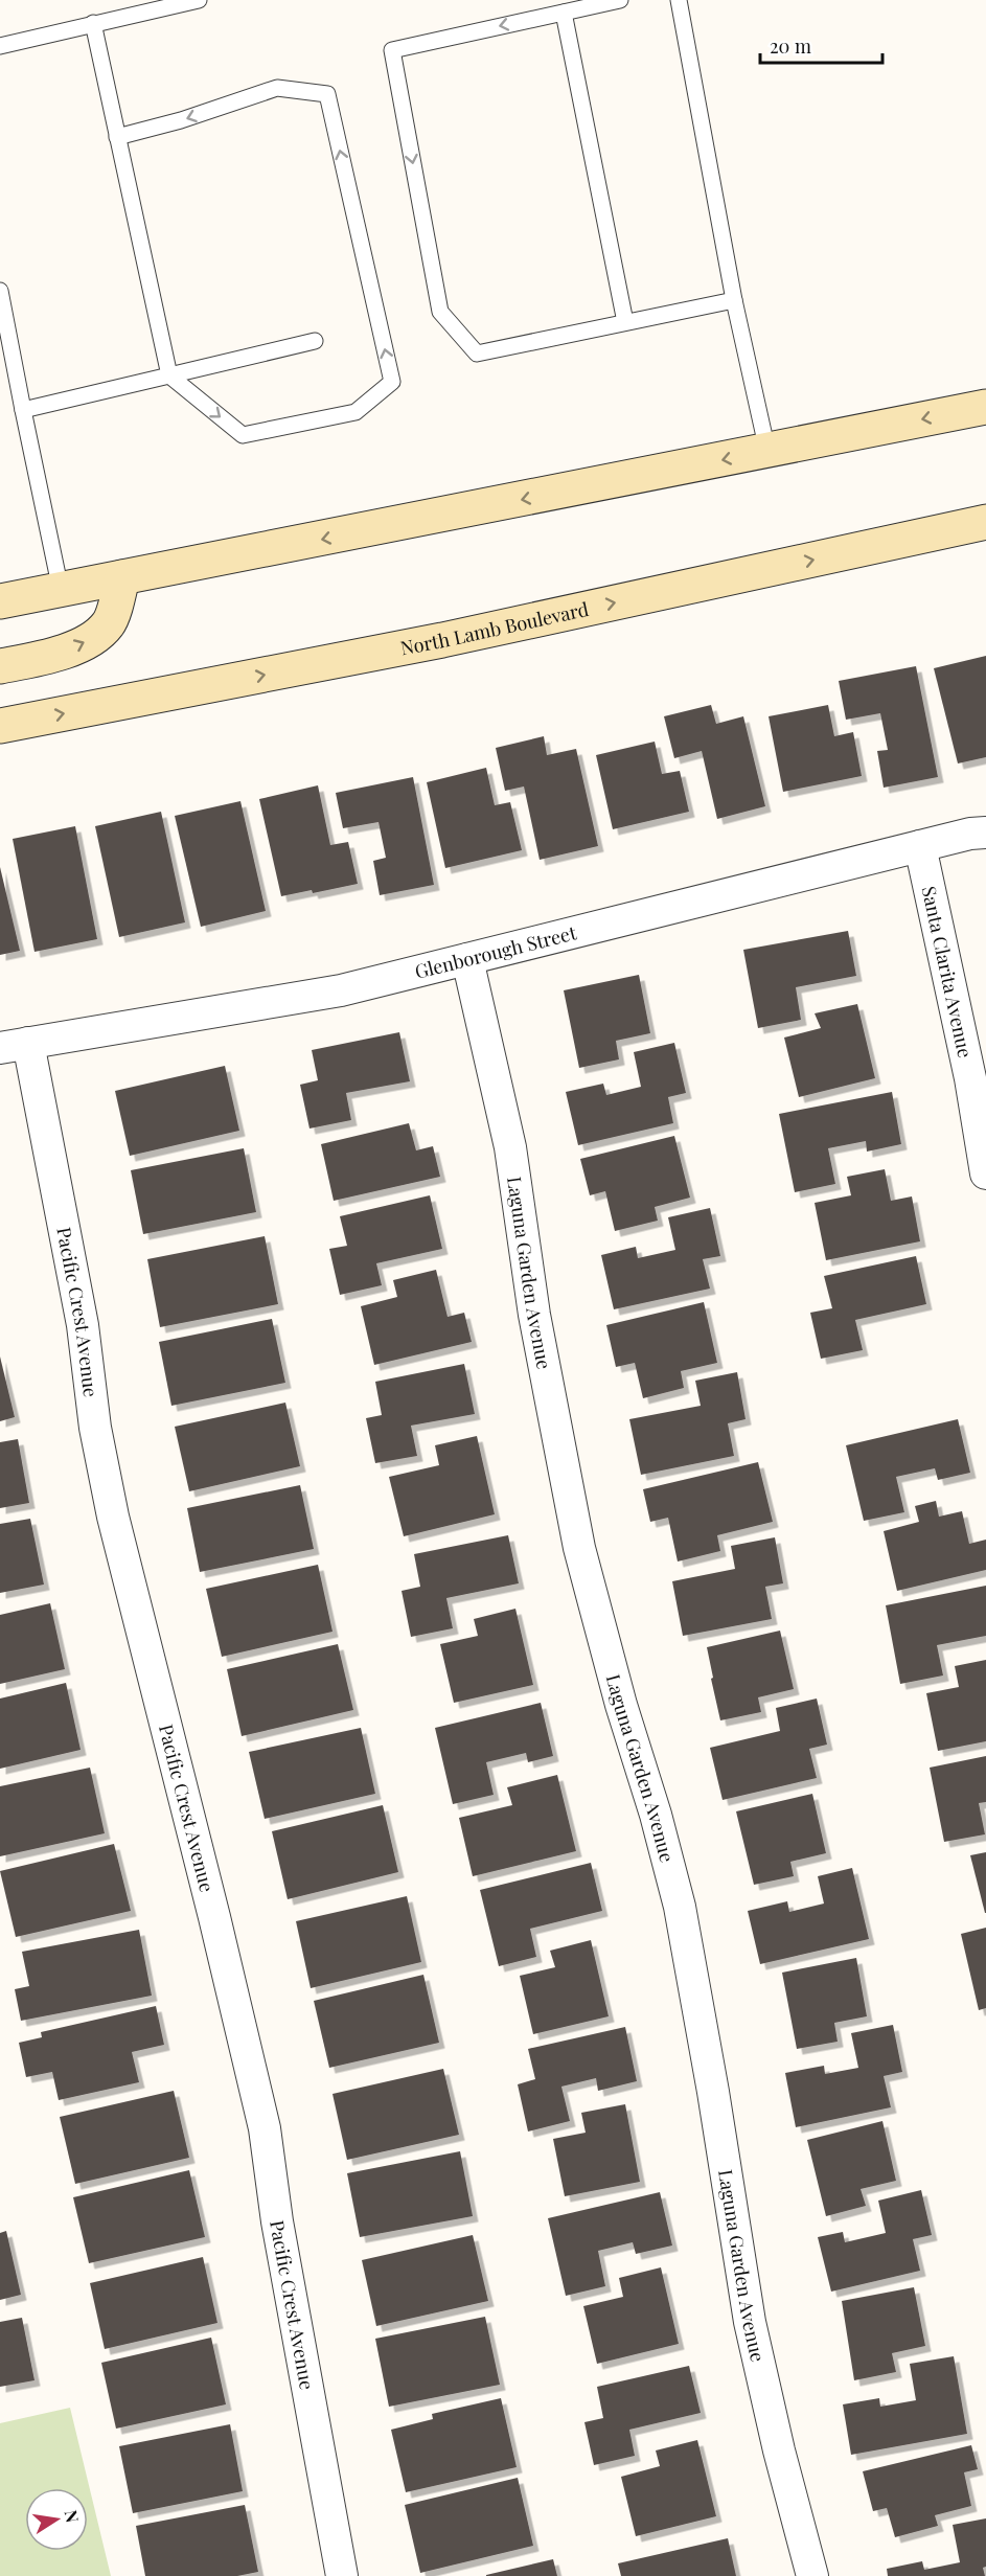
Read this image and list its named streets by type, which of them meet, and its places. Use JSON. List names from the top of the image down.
{
  "streets": {
    "main road": ["North Lamb Boulevard"],
    "street": [
      "Glenborough Street",
      "Santa Clarita Avenue",
      "Laguna Garden Avenue",
      "Pacific Crest Avenue"
    ]
  },
  "crossings": [
    ["Glenborough Street", "Santa Clarita Avenue"],
    ["Glenborough Street", "Laguna Garden Avenue"],
    ["Glenborough Street", "Pacific Crest Avenue"]
  ],
  "scale_bar": "20 m",
  "north": "right"
}
